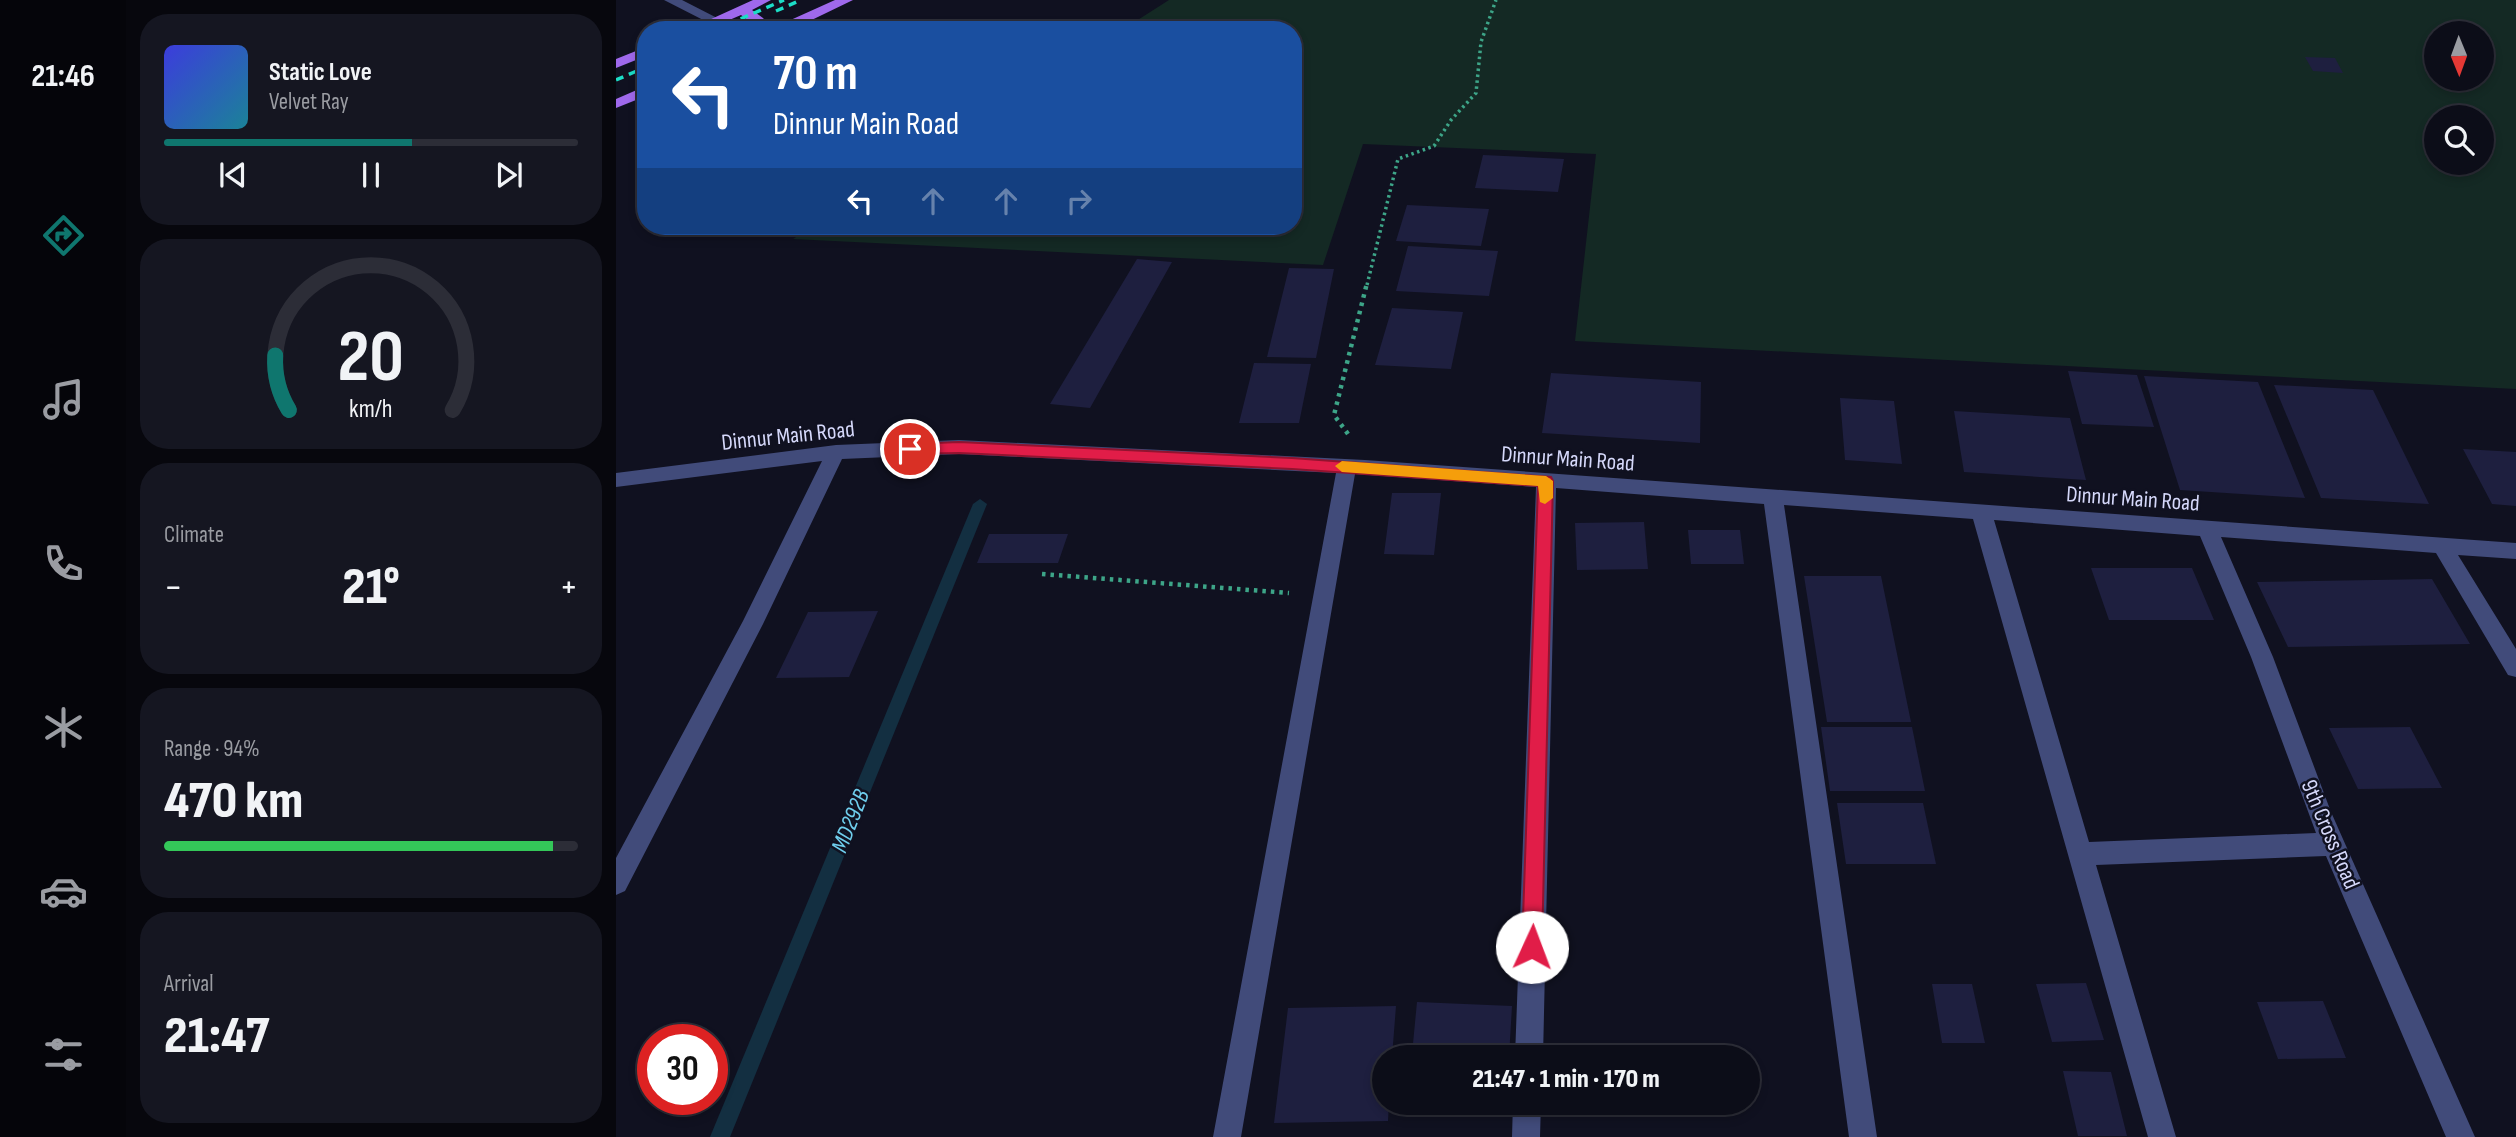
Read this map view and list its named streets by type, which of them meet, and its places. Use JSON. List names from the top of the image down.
{
  "streets": {
    "street": ["Dinnur Main Road", "9th Cross Road"]
  },
  "crossings": [
    ["Dinnur Main Road", "9th Cross Road"]
  ],
  "water": ["MD292B"],
  "north": "bottom",
  "page": {
    "tabs": "21:46",
    "turn": ["70 m", "Dinnur Main Road"],
    "song": ["Static Love", "Velvet Ray"],
    "tile": [
      "Climate",
      ["Range · 94%", "470 km"],
      ["Arrival", "21:47"]
    ],
    "heat": ["−", "21°", "+"],
    "limit": "30",
    "trip": "21:47 · 1 min · 170 m",
    "gauge": ["20", "km/h"]
  }
}
